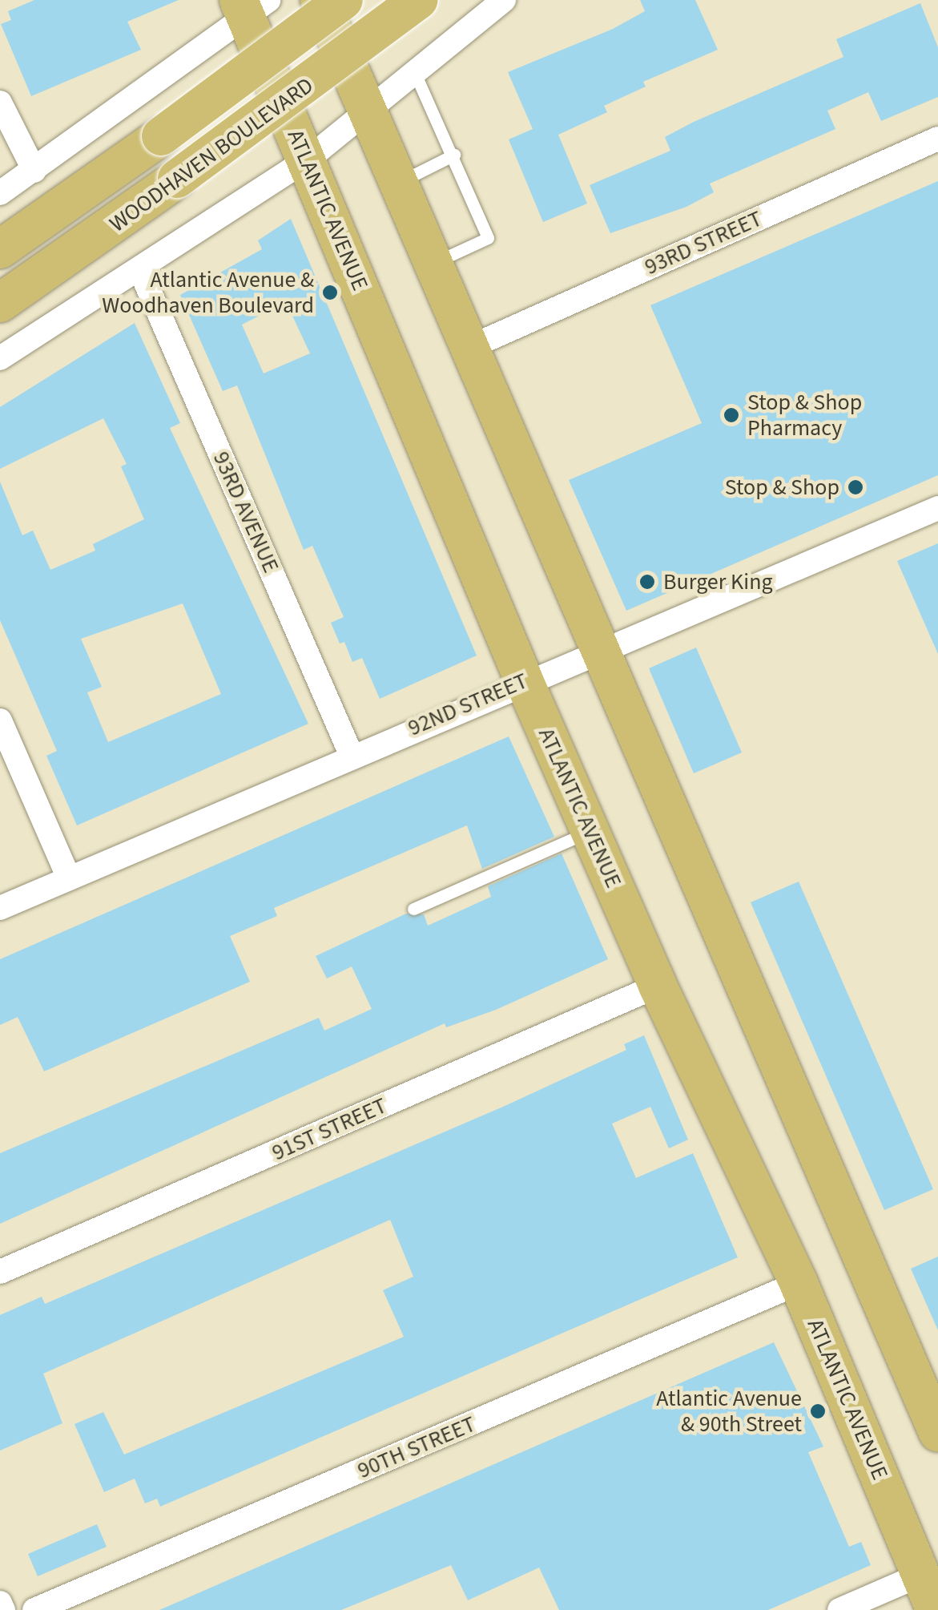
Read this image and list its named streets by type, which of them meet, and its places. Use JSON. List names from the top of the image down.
{
  "streets": {
    "main road": ["WOODHAVEN BOULEVARD", "ATLANTIC AVENUE"],
    "street": [
      "93RD STREET",
      "93RD AVENUE",
      "92ND STREET",
      "91ST STREET",
      "90TH STREET"
    ]
  },
  "crossings": [
    ["ATLANTIC AVENUE", "92ND STREET"],
    ["ATLANTIC AVENUE", "91ST STREET"],
    ["ATLANTIC AVENUE", "90TH STREET"],
    ["93RD AVENUE", "92ND STREET"]
  ],
  "places": [
    "Atlantic Avenue & Woodhaven Boulevard",
    "Stop & Shop Pharmacy",
    "Stop & Shop",
    "Burger King",
    "Atlantic Avenue & 90th Street"
  ]
}
